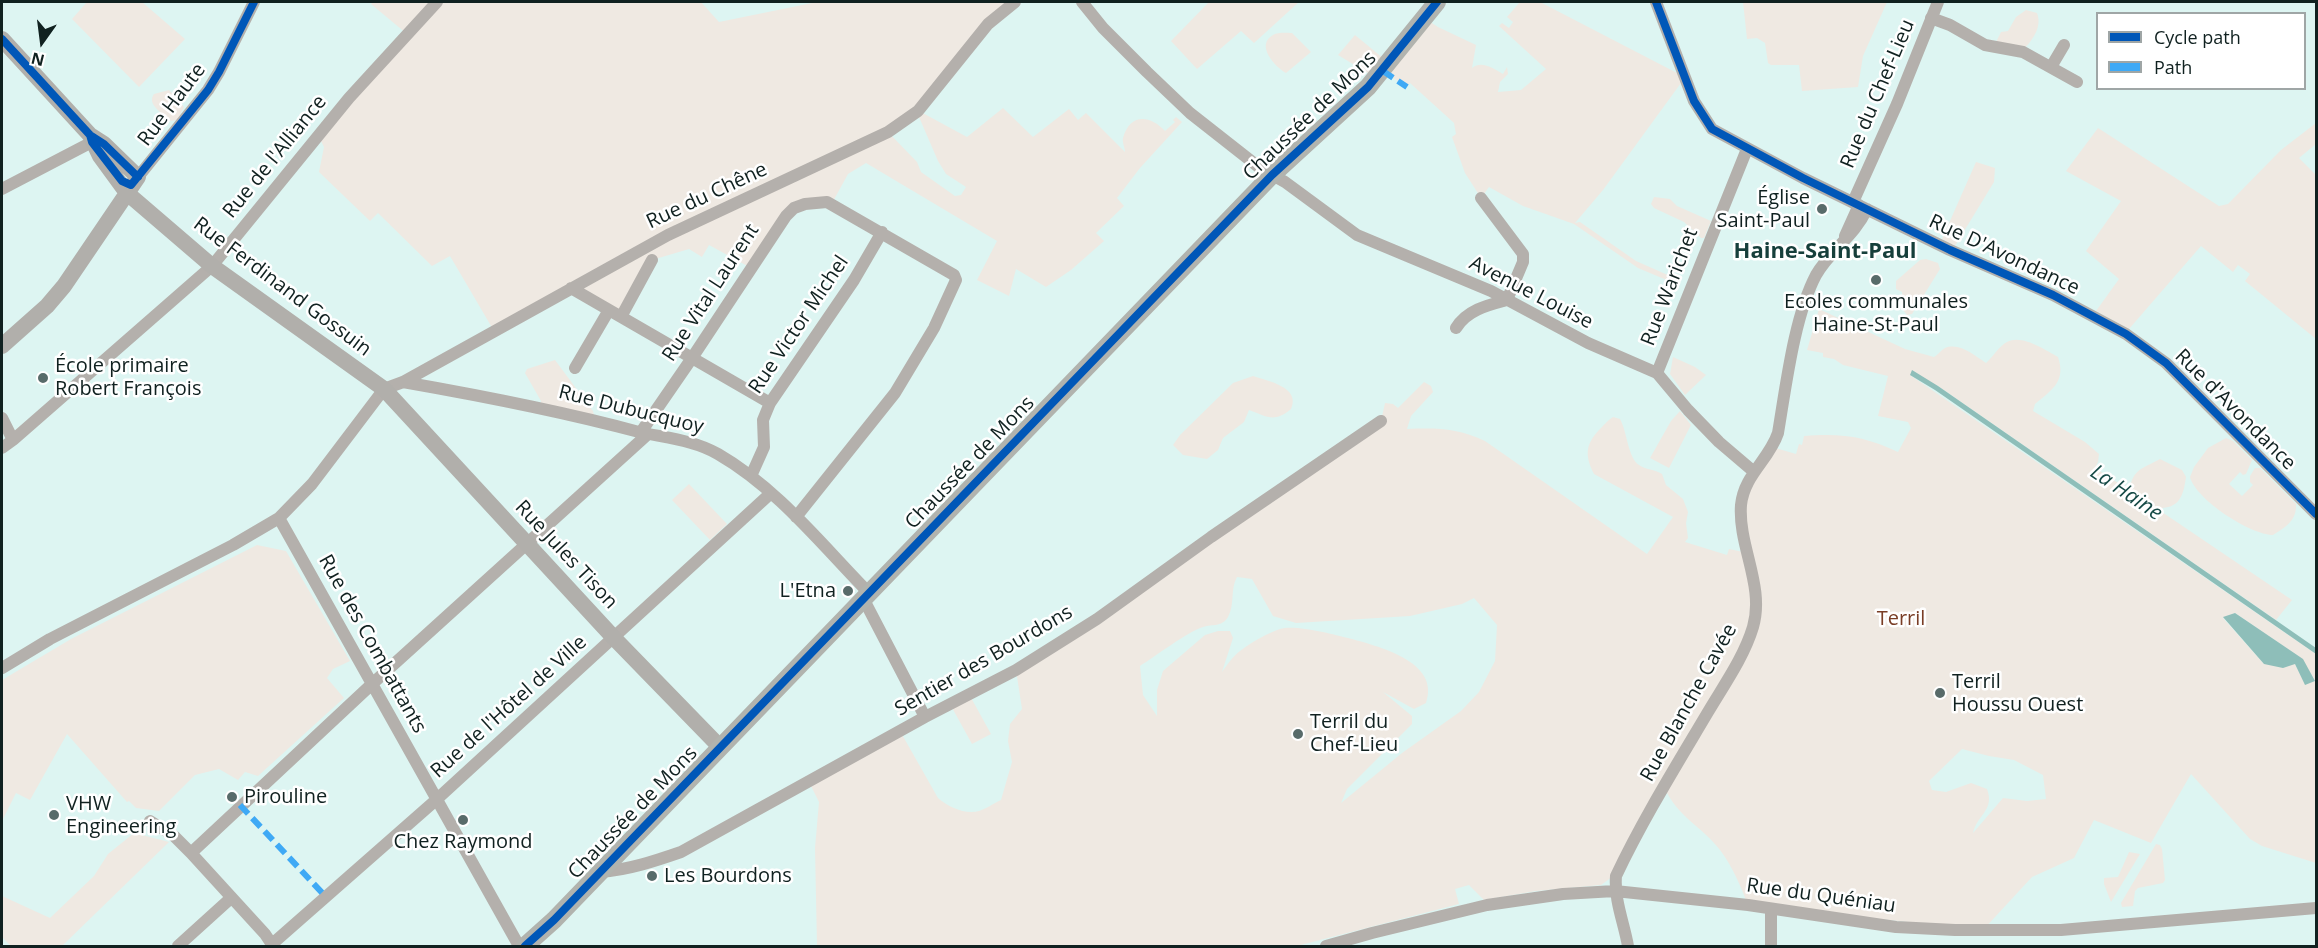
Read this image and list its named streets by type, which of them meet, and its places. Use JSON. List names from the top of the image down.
{
  "streets": {
    "main road": ["Chaussée de Mons"],
    "street": [
      "Rue du Chef-Lieu",
      "Rue Haute",
      "Rue de l'Alliance",
      "Rue du Chêne",
      "Rue D'Avondance",
      "Rue Ferdinand Gossuin",
      "Rue Warichet",
      "Rue Vital Laurent",
      "Avenue Louise",
      "Rue Victor Michel",
      "Rue Dubucquoy",
      "Rue d'Avondance",
      "Rue Jules Tison",
      "Rue des Combattants",
      "Sentier des Bourdons",
      "Rue Blanche Cavée",
      "Rue de l'Hôtel de Ville",
      "Rue du Quéniau"
    ]
  },
  "crossings": [
    ["Rue du Chef-Lieu", "Rue D'Avondance"],
    ["Rue du Chef-Lieu", "Avenue Louise"],
    ["Rue du Chef-Lieu", "Rue Blanche Cavée"],
    ["Rue Haute", "Rue Ferdinand Gossuin"],
    ["Chaussée de Mons", "Avenue Louise"],
    ["Chaussée de Mons", "Rue Dubucquoy"],
    ["Chaussée de Mons", "Rue Jules Tison"],
    ["Chaussée de Mons", "Sentier des Bourdons"],
    ["Rue de l'Alliance", "Rue Ferdinand Gossuin"],
    ["Rue du Chêne", "Rue Ferdinand Gossuin"],
    ["Rue du Chêne", "Rue Dubucquoy"],
    ["Rue du Chêne", "Rue Jules Tison"],
    ["Rue D'Avondance", "Rue Warichet"],
    ["Rue D'Avondance", "Rue d'Avondance"],
    ["Rue Ferdinand Gossuin", "Rue Jules Tison"],
    ["Rue Warichet", "Avenue Louise"],
    ["Rue Vital Laurent", "Rue Victor Michel"],
    ["Rue Vital Laurent", "Rue Dubucquoy"],
    ["Rue Vital Laurent", "Rue Jules Tison"],
    ["Rue Vital Laurent", "Rue des Combattants"],
    ["Rue Victor Michel", "Rue Dubucquoy"],
    ["Rue Dubucquoy", "Sentier des Bourdons"],
    ["Rue Dubucquoy", "Rue de l'Hôtel de Ville"],
    ["Rue Jules Tison", "Rue de l'Hôtel de Ville"],
    ["Rue des Combattants", "Rue de l'Hôtel de Ville"],
    ["Rue Blanche Cavée", "Rue du Quéniau"]
  ],
  "districts": ["Haine-Saint-Paul"],
  "water": ["La Haine"],
  "parks": ["Terril"],
  "places": [
    "Église Saint-Paul",
    "Ecoles communales Haine-St-Paul",
    "École primaire Robert François",
    "L'Etna",
    "Terril Houssu Ouest",
    "Terril du Chef-Lieu",
    "Pirouline",
    "VHW Engineering",
    "Chez Raymond",
    "Les Bourdons"
  ],
  "legend": ["Cycle path", "Path"],
  "north": "bottom"
}
